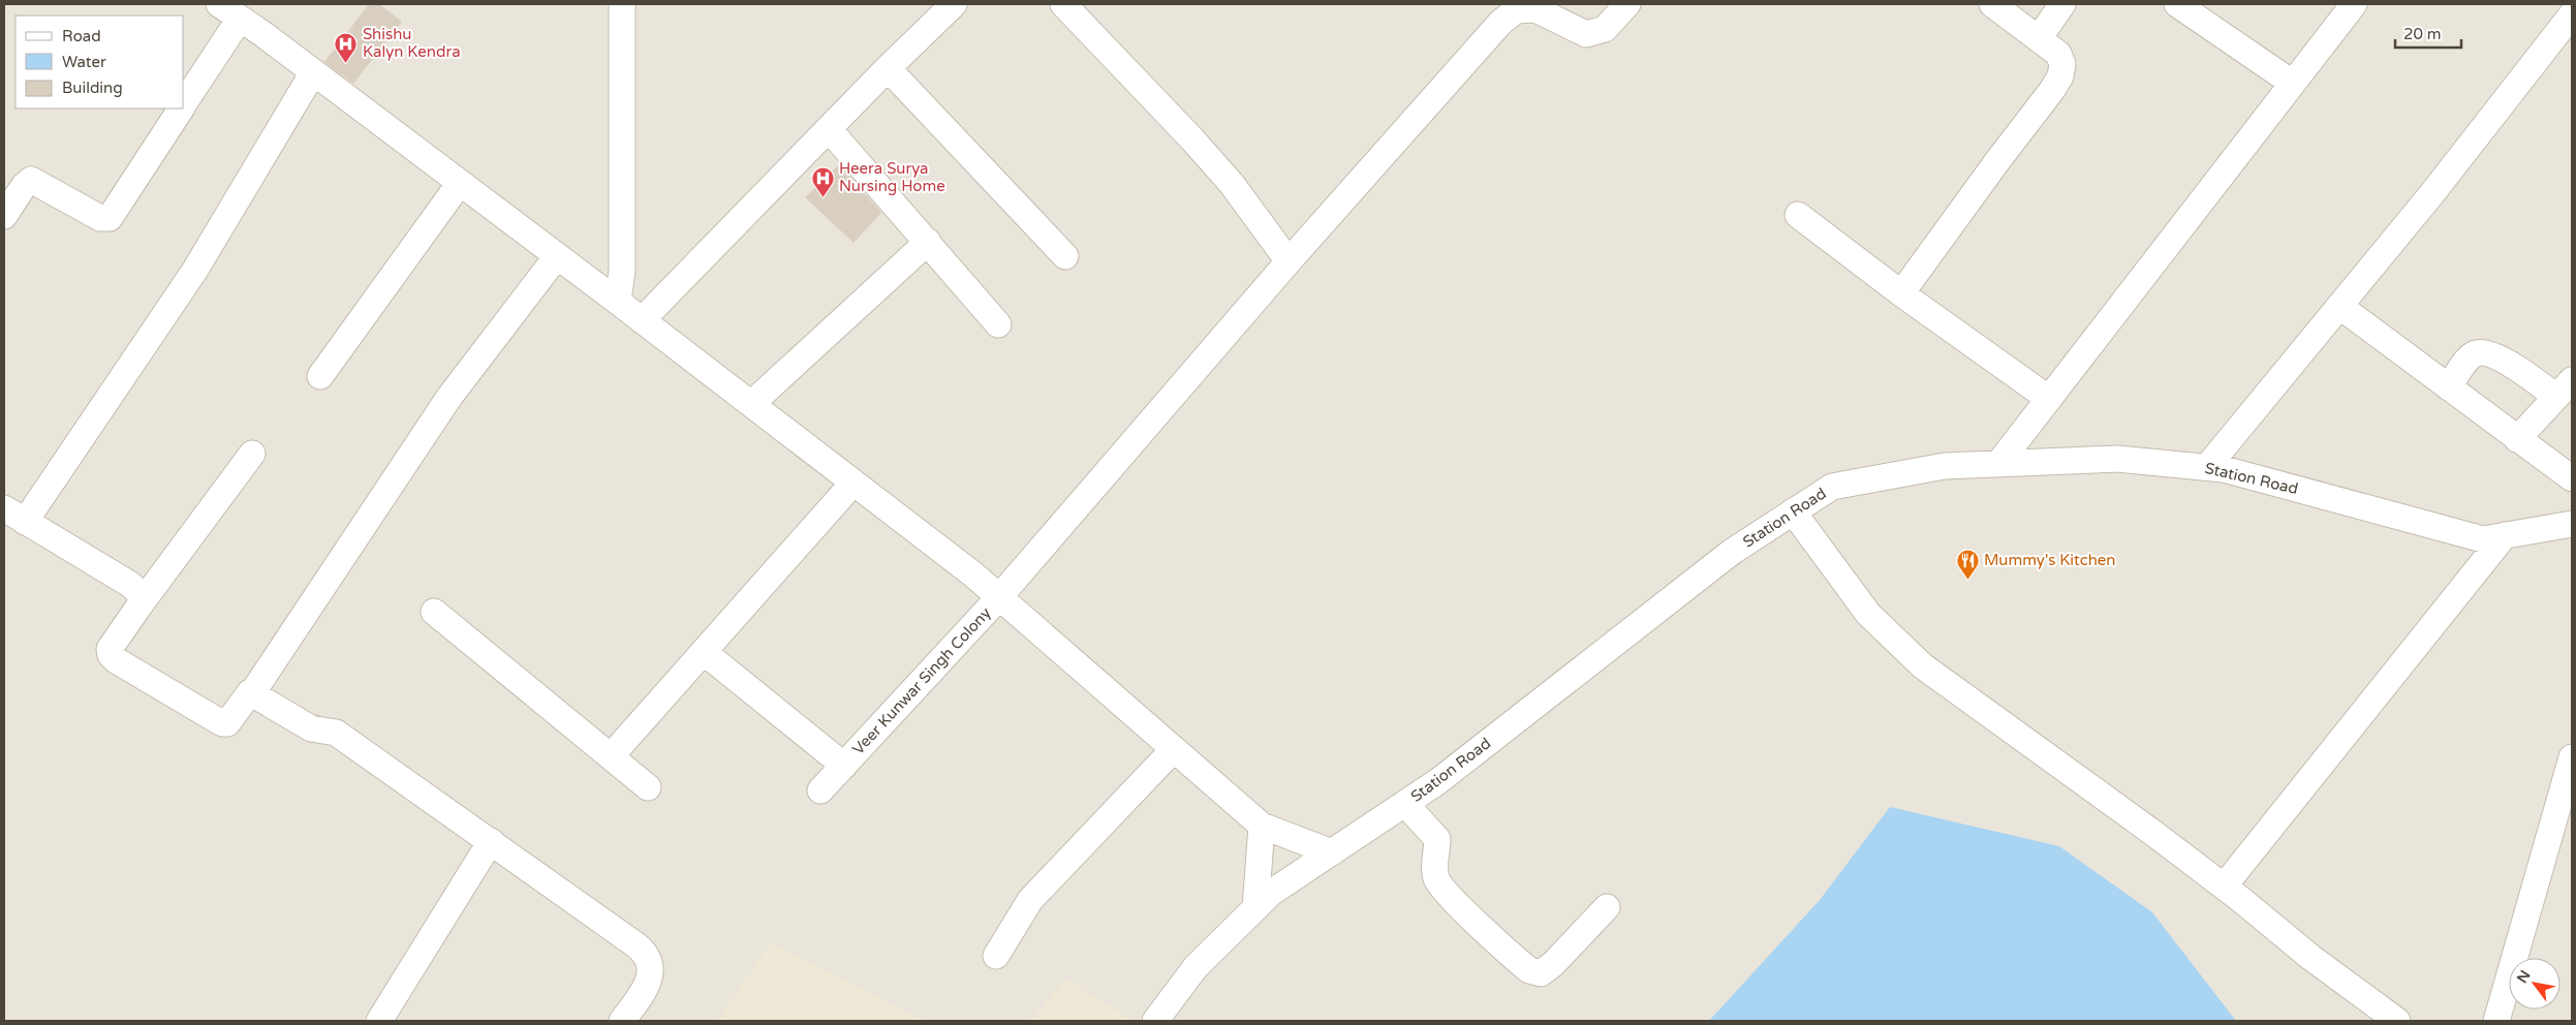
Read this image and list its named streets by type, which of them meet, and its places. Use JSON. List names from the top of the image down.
{
  "streets": {
    "street": ["Station Road", "Veer Kunwar Singh Colony"]
  },
  "places": {
    "hospital": ["Shishu Kalyn Kendra", "Heera Surya Nursing Home"],
    "restaurant": ["Mummy's Kitchen"]
  },
  "legend": ["Road", "Water", "Building"],
  "scale_bar": "20 m",
  "north": "top left"
}
